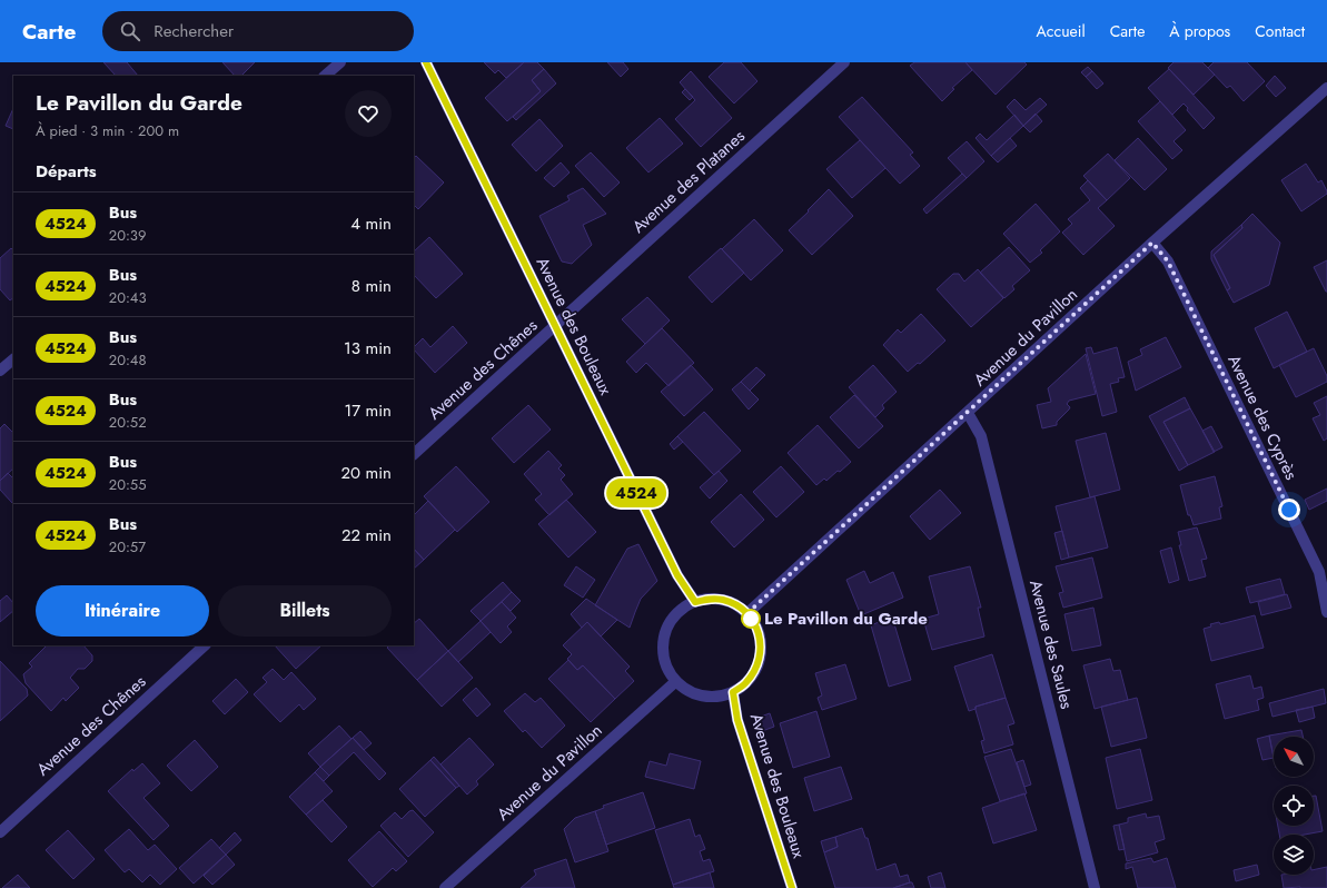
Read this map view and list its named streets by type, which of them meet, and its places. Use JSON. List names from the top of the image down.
{
  "streets": {
    "street": [
      "Avenue des Platanes",
      "Avenue des Bouleaux",
      "Avenue du Pavillon",
      "Avenue des Chênes",
      "Avenue des Cyprès",
      "Avenue des Saules"
    ]
  },
  "crossings": [
    ["Avenue des Platanes", "Avenue des Bouleaux"],
    ["Avenue des Platanes", "Avenue des Chênes"],
    ["Avenue des Bouleaux", "Avenue du Pavillon"],
    ["Avenue des Bouleaux", "Avenue des Chênes"],
    ["Avenue du Pavillon", "Avenue des Cyprès"],
    ["Avenue du Pavillon", "Avenue des Saules"]
  ],
  "places": ["Le Pavillon du Garde"],
  "lines": ["bus line 4524"],
  "north": "top left",
  "page": {
    "header": "Carte",
    "search": "Rechercher",
    "nav": [
      "Accueil",
      "Carte",
      "À propos",
      "Contact"
    ],
    "on_map": "4524",
    "heading": [
      ["Le Pavillon du Garde", "À pied · 3 min · 200 m"],
      "Départs"
    ],
    "list": [
      {
        "mark": "4524",
        "name": "Bus",
        "note": "20:39",
        "value": "4 min"
      },
      {
        "mark": "4524",
        "name": "Bus",
        "note": "20:43",
        "value": "8 min"
      },
      {
        "mark": "4524",
        "name": "Bus",
        "note": "20:48",
        "value": "13 min"
      },
      {
        "mark": "4524",
        "name": "Bus",
        "note": "20:52",
        "value": "17 min"
      },
      {
        "mark": "4524",
        "name": "Bus",
        "note": "20:55",
        "value": "20 min"
      },
      {
        "mark": "4524",
        "name": "Bus",
        "note": "20:57",
        "value": "22 min"
      }
    ],
    "buttons": ["Itinéraire", "Billets"]
  }
}
